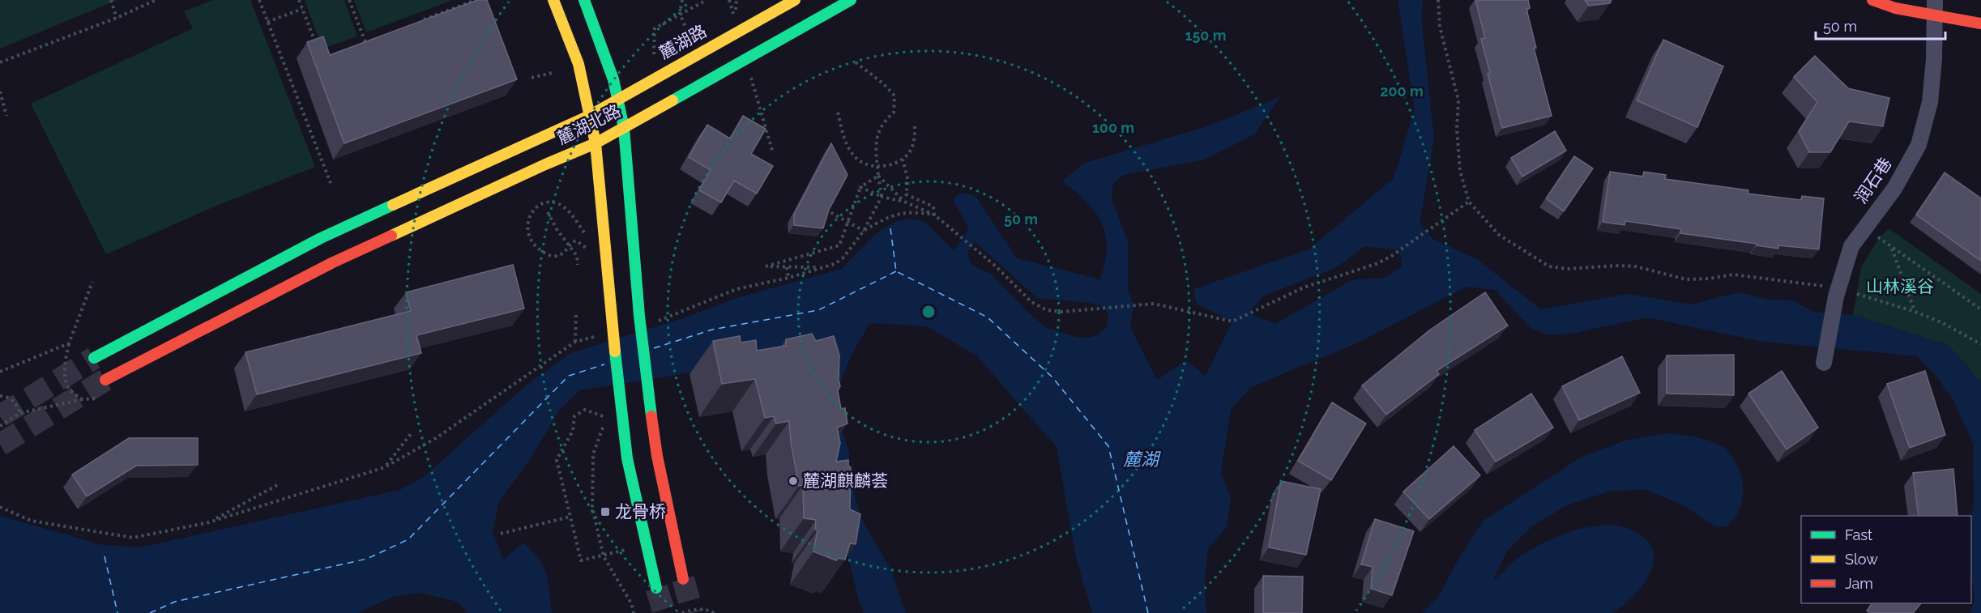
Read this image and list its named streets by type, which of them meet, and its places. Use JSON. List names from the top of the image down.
{
  "streets": {
    "street": ["麓湖路", "麓湖北路", "润石巷"]
  },
  "water": ["麓湖"],
  "parks": ["山林溪谷"],
  "places": {
    "other": ["麓湖麒麟荟"],
    "transit": ["龙骨桥"]
  },
  "legend": ["Fast", "Slow", "Jam"],
  "scale_bar": "50 m",
  "rings": [
    "150 m",
    "200 m",
    "100 m",
    "50 m"
  ]
}
